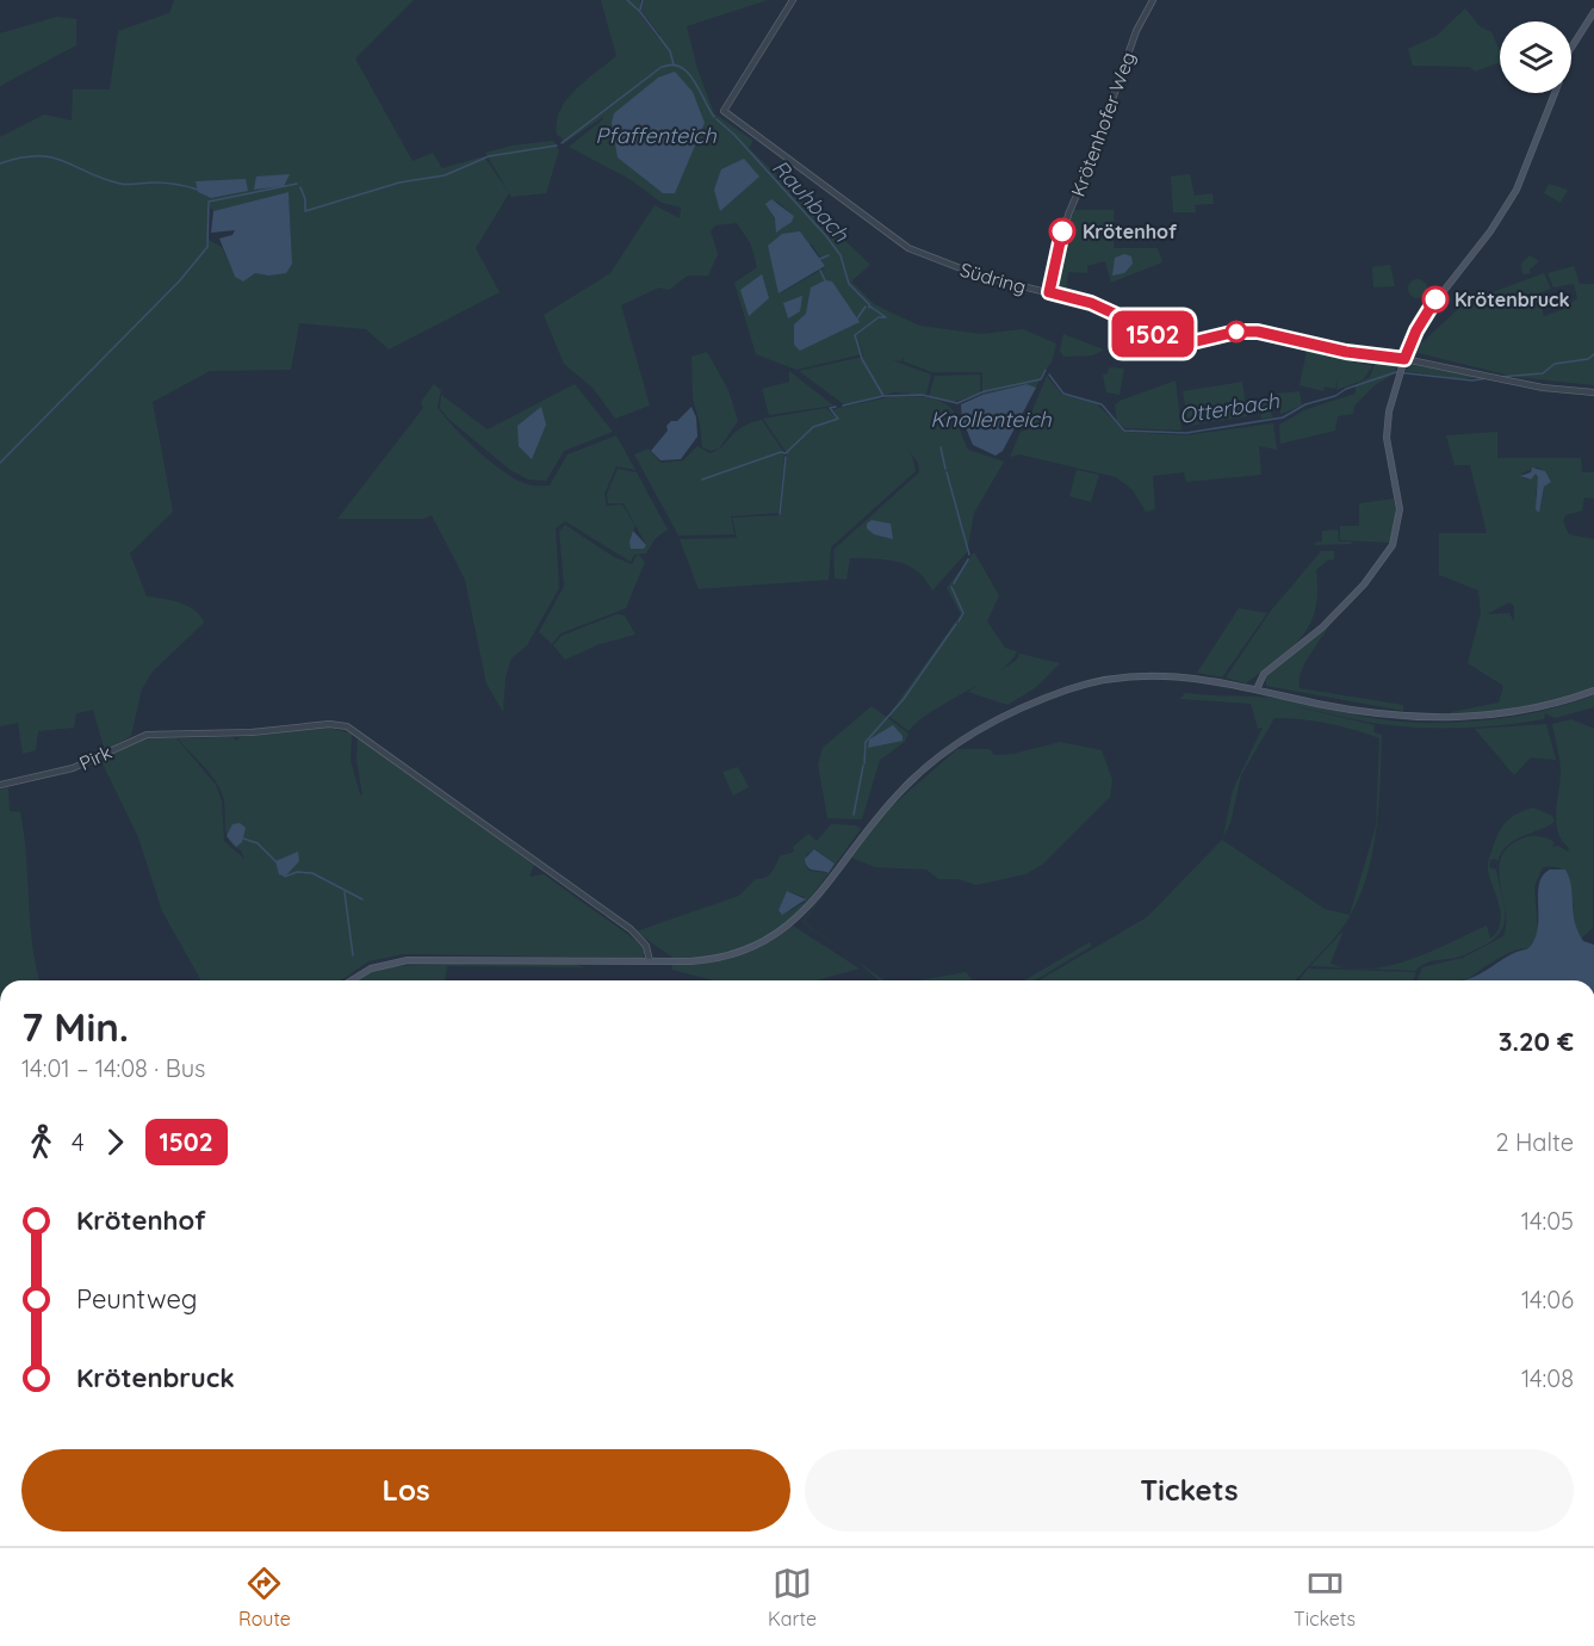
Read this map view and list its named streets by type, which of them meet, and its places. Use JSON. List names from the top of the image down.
{
  "streets": {
    "street": ["Krötenhofer Weg", "Südring", "Pirk"]
  },
  "crossings": [
    ["Krötenhofer Weg", "Südring"]
  ],
  "water": [
    "Pfaffenteich",
    "Rauhbach",
    "Otterbach",
    "Knollenteich"
  ],
  "places": ["Krötenhof", "Krötenbruck"],
  "lines": ["bus line 1502"],
  "page": {
    "on_map": "1502",
    "heading": ["7 Min.", "14:01 – 14:08 · Bus", "3.20 €"],
    "legs": ["4", "1502", "2 Halte"],
    "list": [
      {
        "name": "Krötenhof",
        "value": "14:05"
      },
      {
        "name": "Peuntweg",
        "value": "14:06"
      },
      {
        "name": "Krötenbruck",
        "value": "14:08"
      }
    ],
    "buttons": ["Los", "Tickets"],
    "tabs": ["Route", "Karte", "Tickets"]
  }
}
